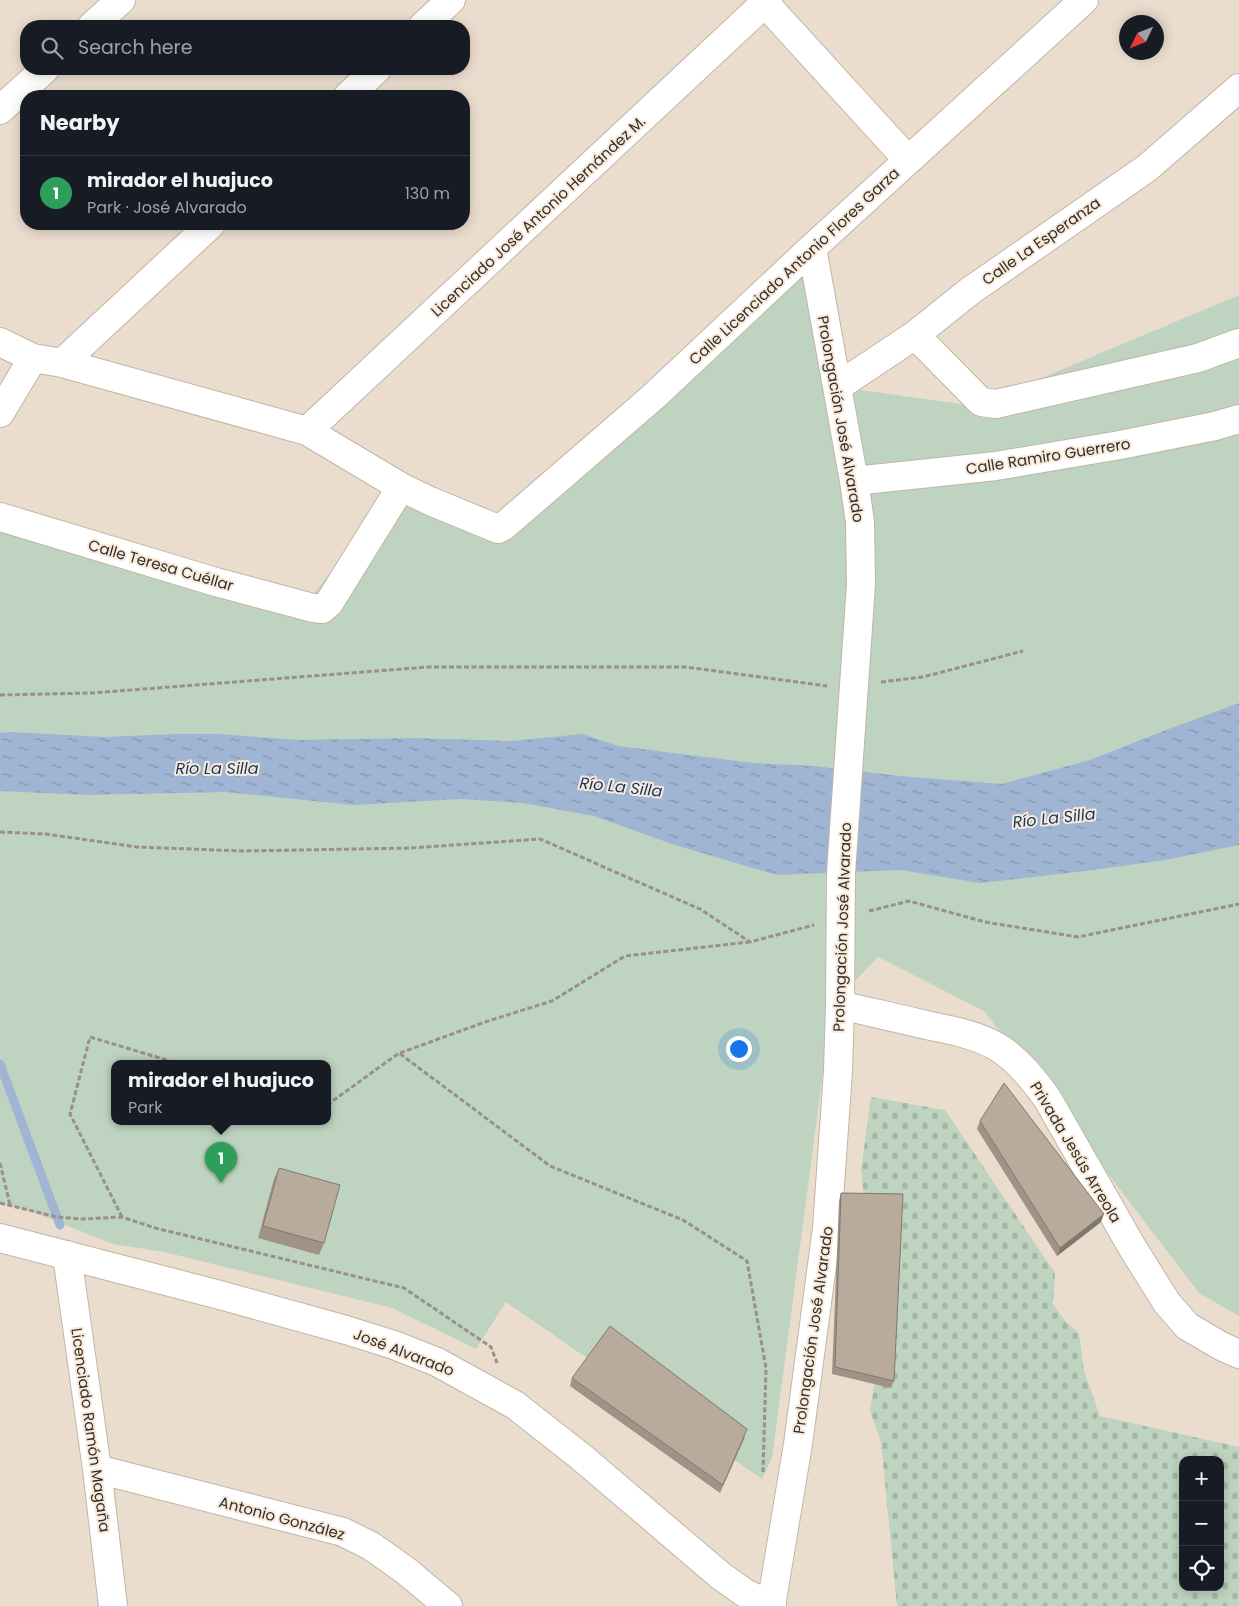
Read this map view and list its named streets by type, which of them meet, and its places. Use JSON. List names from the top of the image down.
{
  "streets": {
    "street": [
      "Licenciado José Antonio Hernández M.",
      "Calle La Esperanza",
      "Calle Licenciado Antonio Flores Garza",
      "Prolongación José Alvarado",
      "Calle Ramiro Guerrero",
      "Calle Teresa Cuéllar",
      "Privada Jesús Arreola",
      "José Alvarado",
      "Licenciado Ramón Magaña",
      "Antonio González"
    ]
  },
  "crossings": [
    ["Calle La Esperanza", "Prolongación José Alvarado"],
    ["Calle Licenciado Antonio Flores Garza", "Prolongación José Alvarado"],
    ["Calle Licenciado Antonio Flores Garza", "Calle Teresa Cuéllar"],
    ["Prolongación José Alvarado", "Calle Ramiro Guerrero"],
    ["Prolongación José Alvarado", "Privada Jesús Arreola"],
    ["Prolongación José Alvarado", "José Alvarado"],
    ["José Alvarado", "Licenciado Ramón Magaña"],
    ["Licenciado Ramón Magaña", "Antonio González"]
  ],
  "water": ["Río La Silla"],
  "north": "bottom left",
  "page": {
    "search": "Search here",
    "heading": "Nearby",
    "list": [
      {
        "mark": "1",
        "name": "mirador el huajuco",
        "note": "Park · José Alvarado",
        "value": "130 m"
      }
    ],
    "popup": ["mirador el huajuco", "Park"],
    "pins": "1",
    "map_buttons": ["+", "−"]
  }
}
